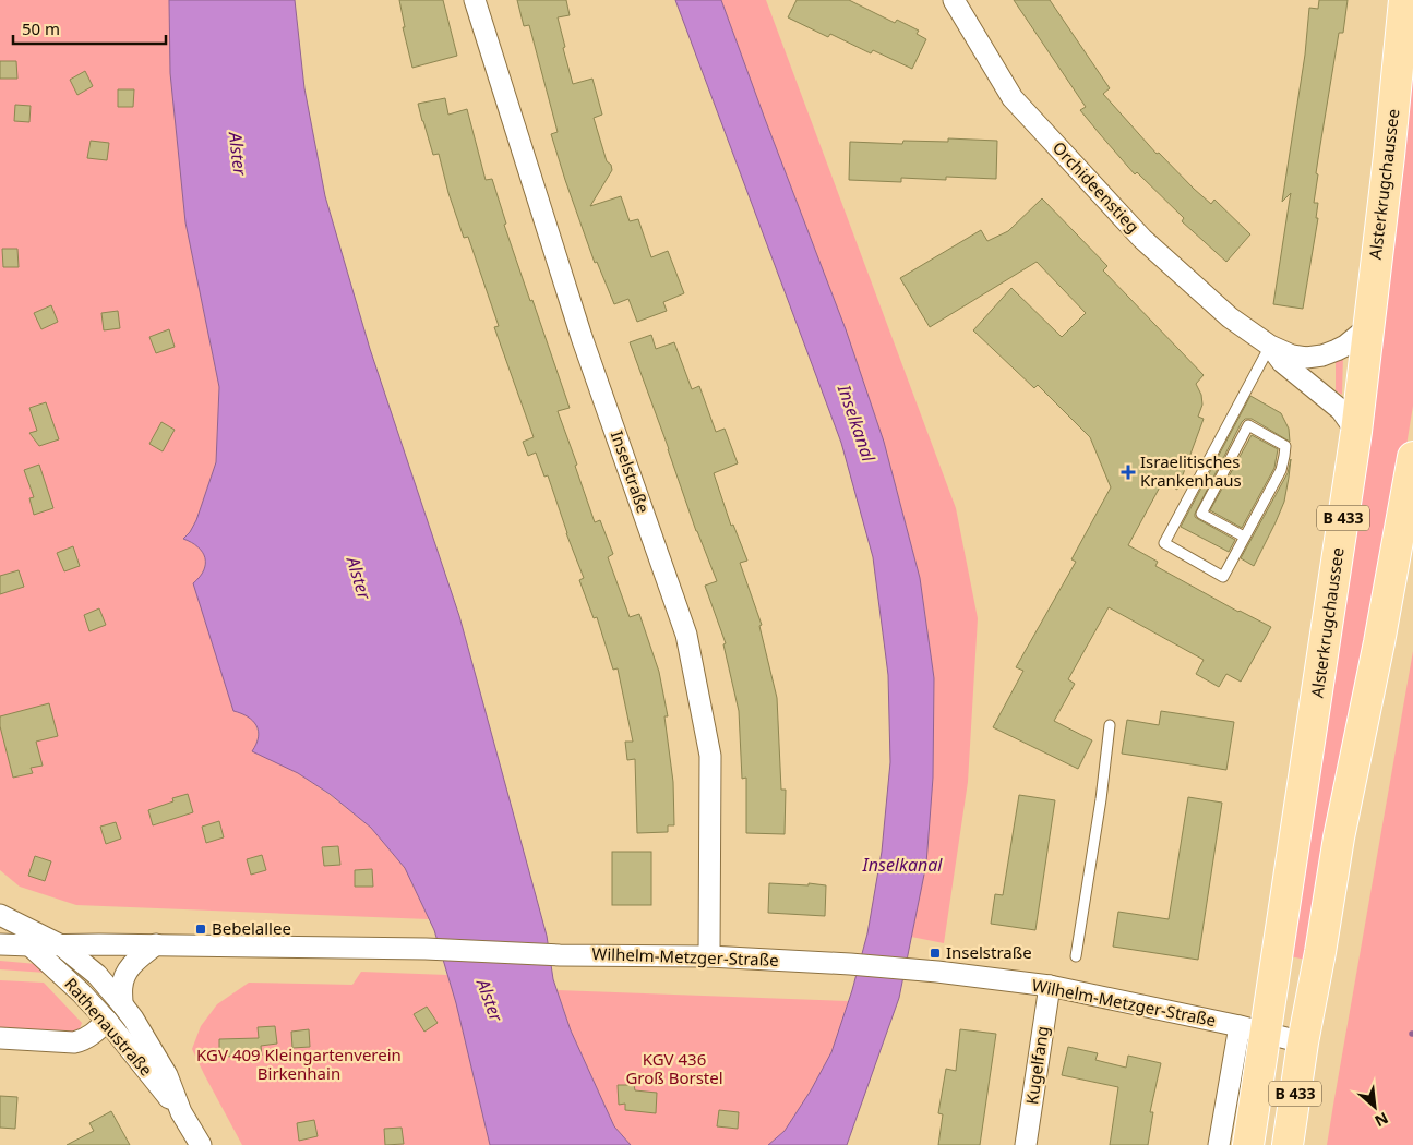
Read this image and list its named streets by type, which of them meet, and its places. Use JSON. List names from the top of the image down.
{
  "streets": {
    "main road": ["Alsterkrugchaussee", "B 433"],
    "street": [
      "Orchideenstieg",
      "Inselstraße",
      "Wilhelm-Metzger-Straße",
      "Rathenaustraße",
      "Kugelfang"
    ]
  },
  "crossings": [
    ["Alsterkrugchaussee", "Orchideenstieg"],
    ["Alsterkrugchaussee", "Wilhelm-Metzger-Straße"],
    ["Inselstraße", "Wilhelm-Metzger-Straße"],
    ["B 433", "Wilhelm-Metzger-Straße"],
    ["Wilhelm-Metzger-Straße", "Rathenaustraße"],
    ["Wilhelm-Metzger-Straße", "Kugelfang"]
  ],
  "water": ["Alster", "Inselkanal"],
  "parks": ["KGV 409 Kleingartenverein Birkenhain", "KGV 436 Groß Borstel"],
  "places": {
    "health": ["Israelitisches Krankenhaus"],
    "transit": ["Bebelallee", "Inselstraße"]
  },
  "scale_bar": "50 m",
  "north": "bottom right"
}
